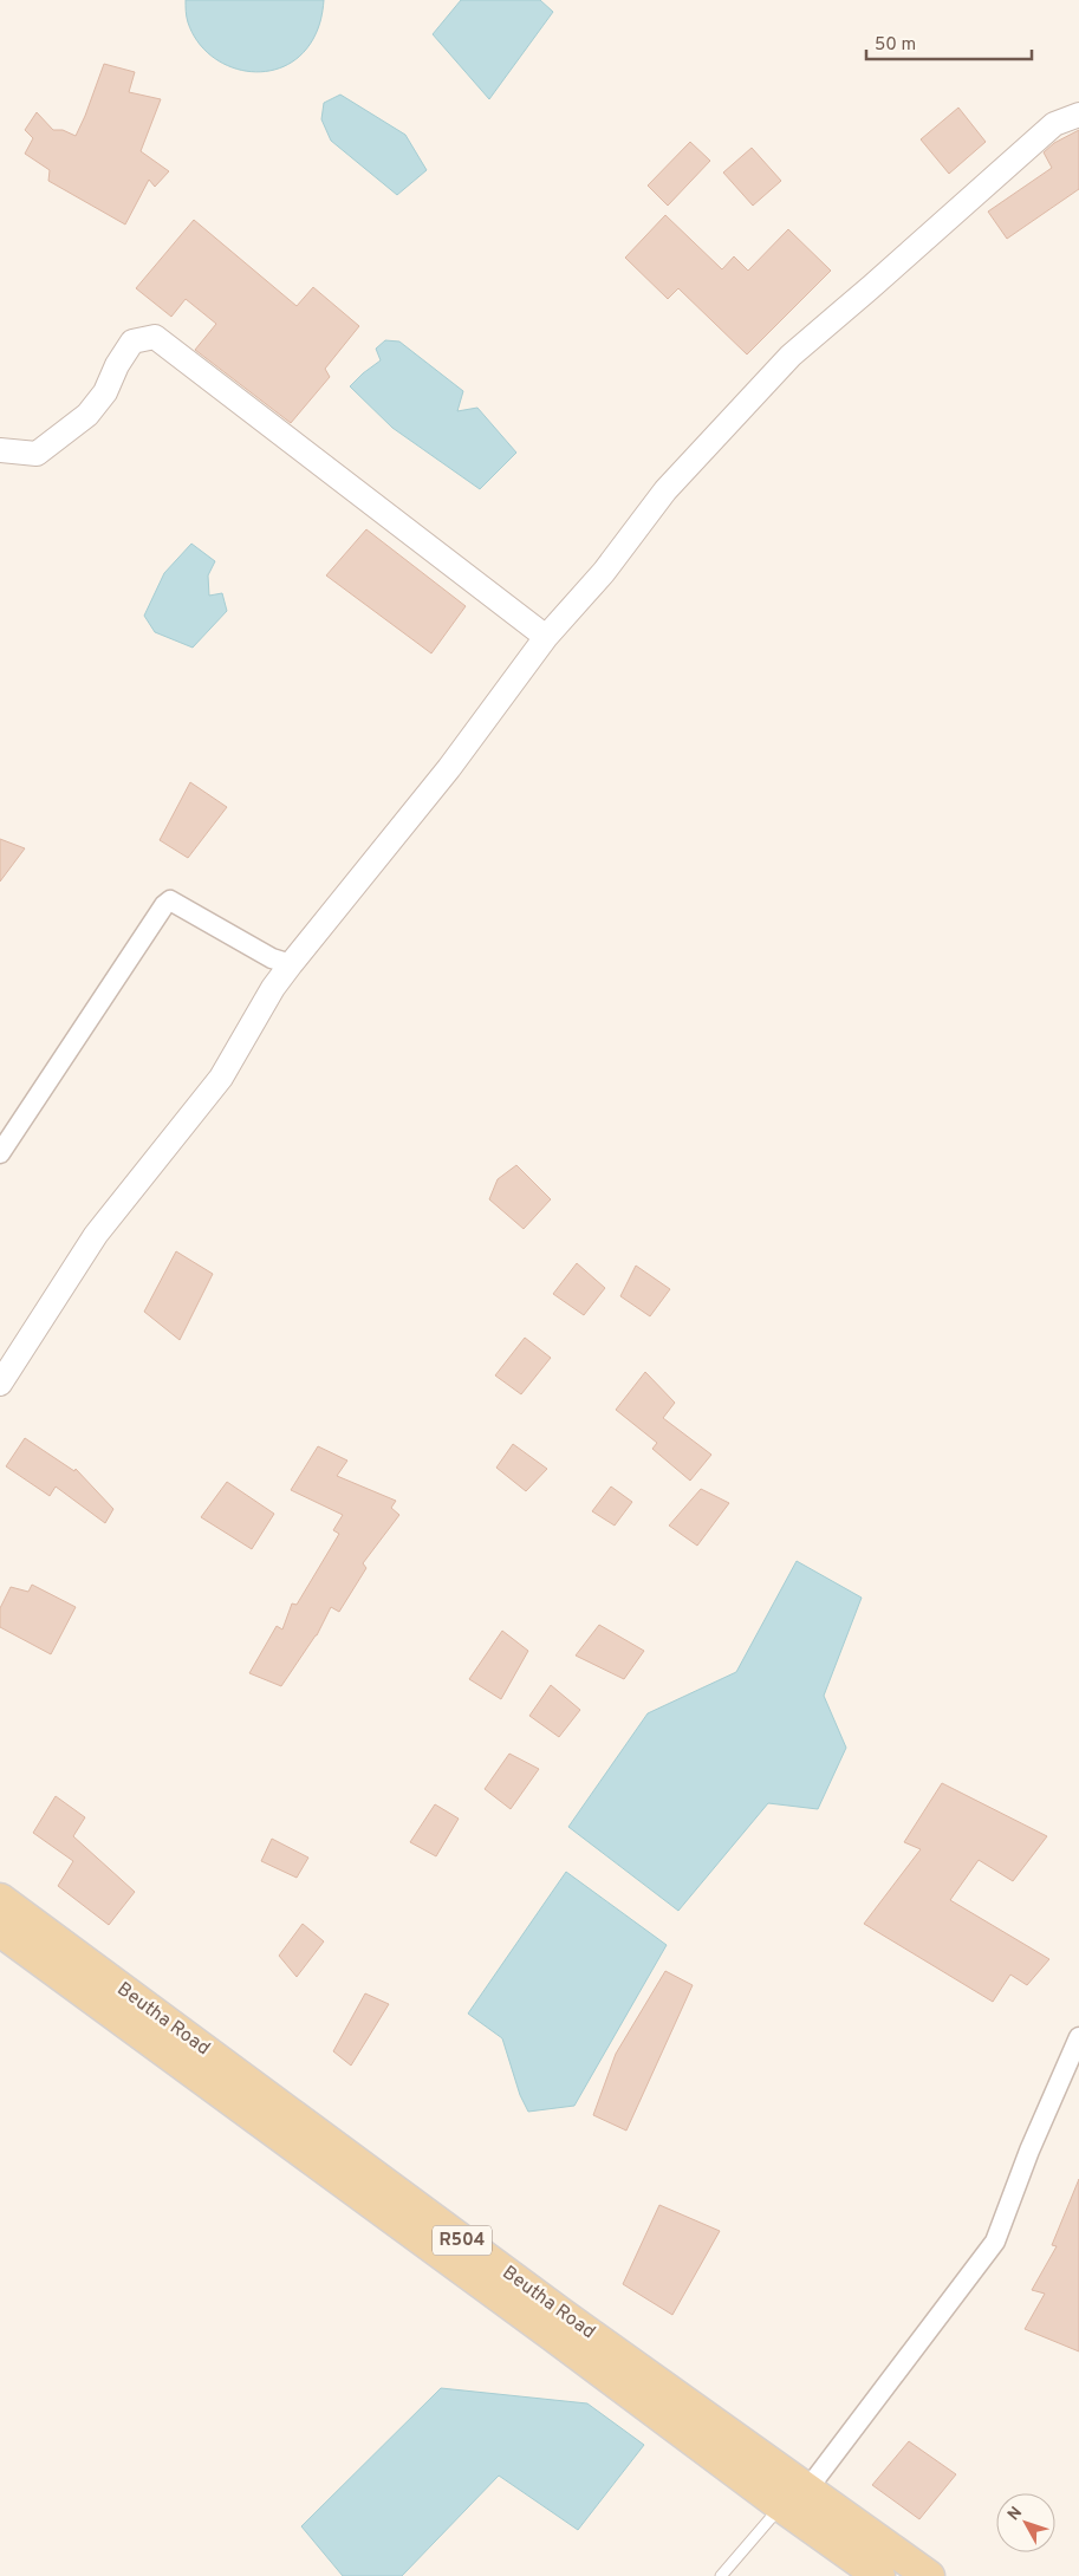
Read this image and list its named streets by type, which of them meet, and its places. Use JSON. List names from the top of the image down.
{
  "streets": {
    "main road": ["Beutha Road", "R504"]
  },
  "scale_bar": "50 m",
  "north": "top left"
}
